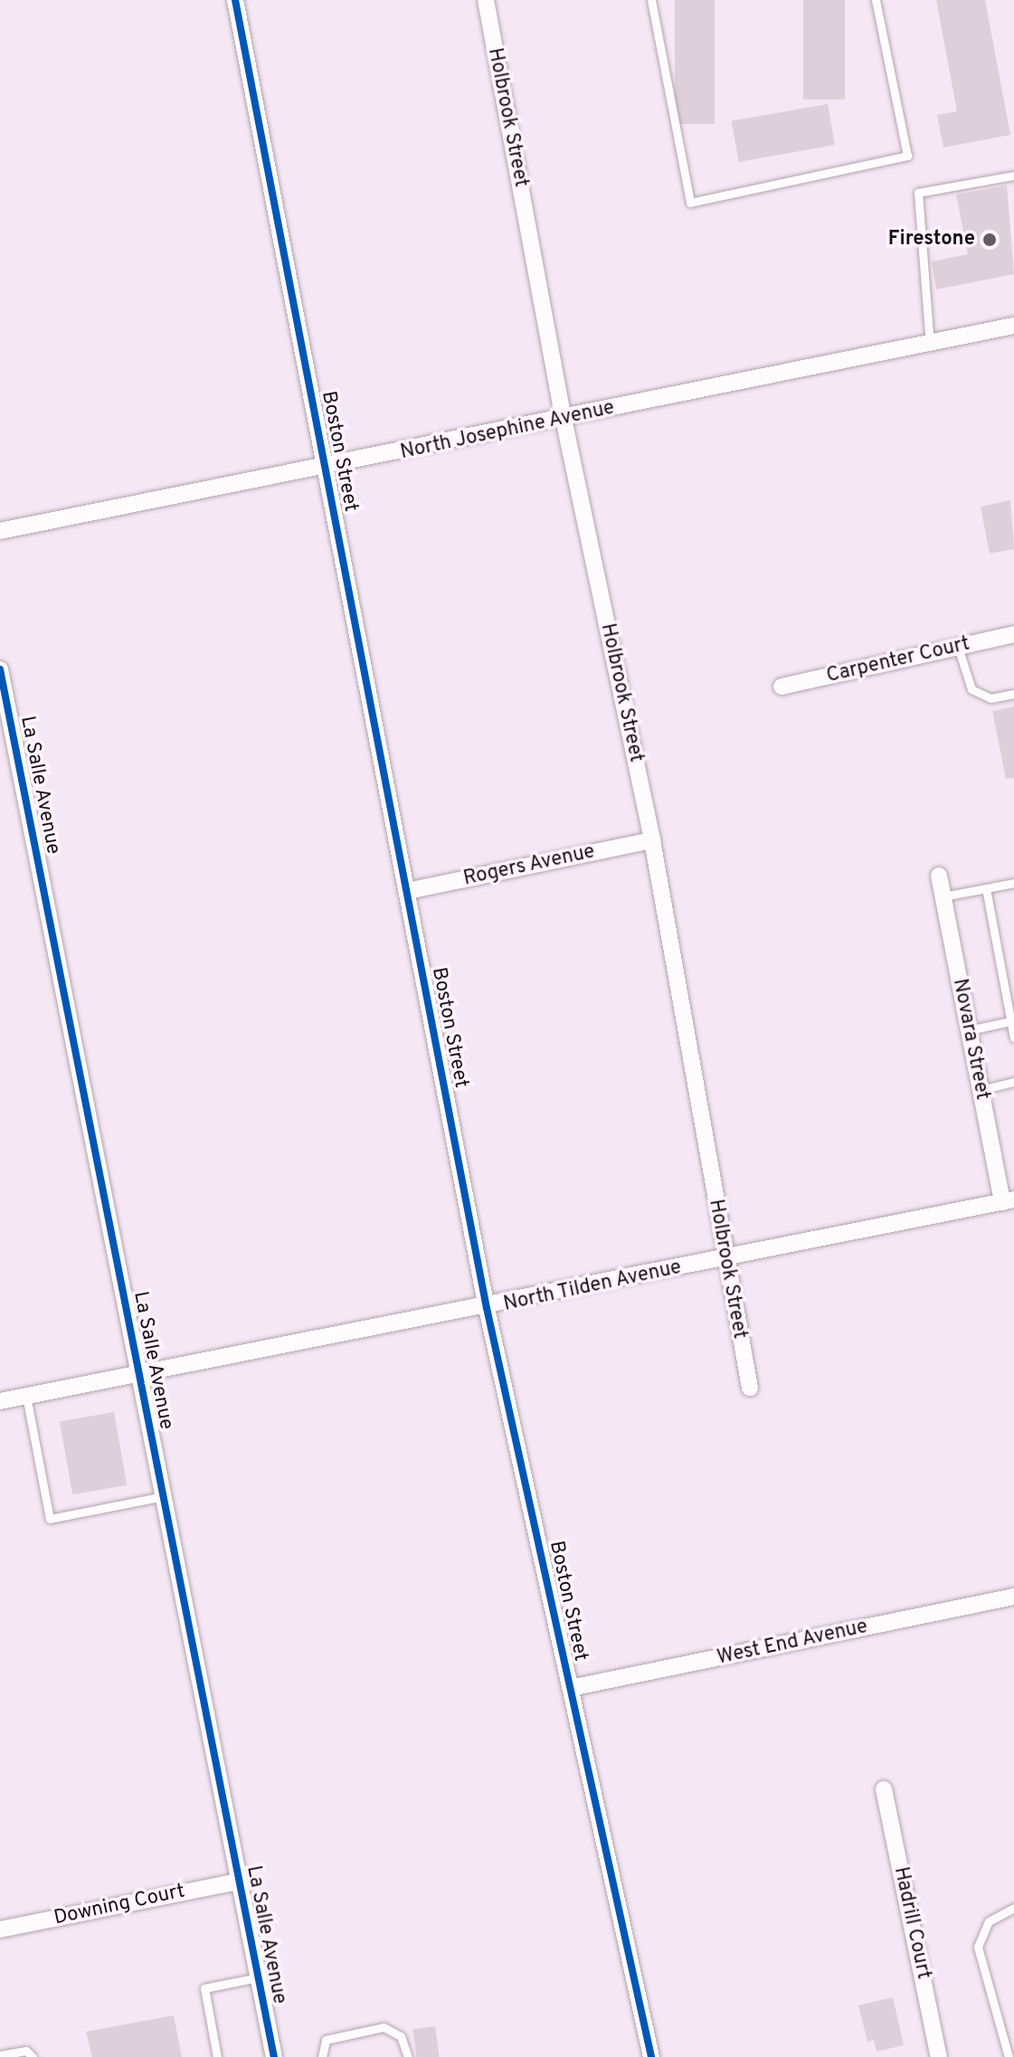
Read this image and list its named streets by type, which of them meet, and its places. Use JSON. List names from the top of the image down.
{
  "streets": {
    "street": [
      "Holbrook Street",
      "North Josephine Avenue",
      "Boston Street",
      "Carpenter Court",
      "La Salle Avenue",
      "Rogers Avenue",
      "Novara Street",
      "North Tilden Avenue",
      "West End Avenue",
      "Downing Court",
      "Hadrill Court"
    ]
  },
  "crossings": [
    ["Holbrook Street", "North Josephine Avenue"],
    ["Holbrook Street", "Rogers Avenue"],
    ["Holbrook Street", "North Tilden Avenue"],
    ["North Josephine Avenue", "Boston Street"],
    ["Boston Street", "Rogers Avenue"],
    ["Boston Street", "North Tilden Avenue"],
    ["Boston Street", "West End Avenue"],
    ["La Salle Avenue", "North Tilden Avenue"],
    ["La Salle Avenue", "Downing Court"],
    ["Novara Street", "North Tilden Avenue"]
  ],
  "places": ["Firestone"]
}
